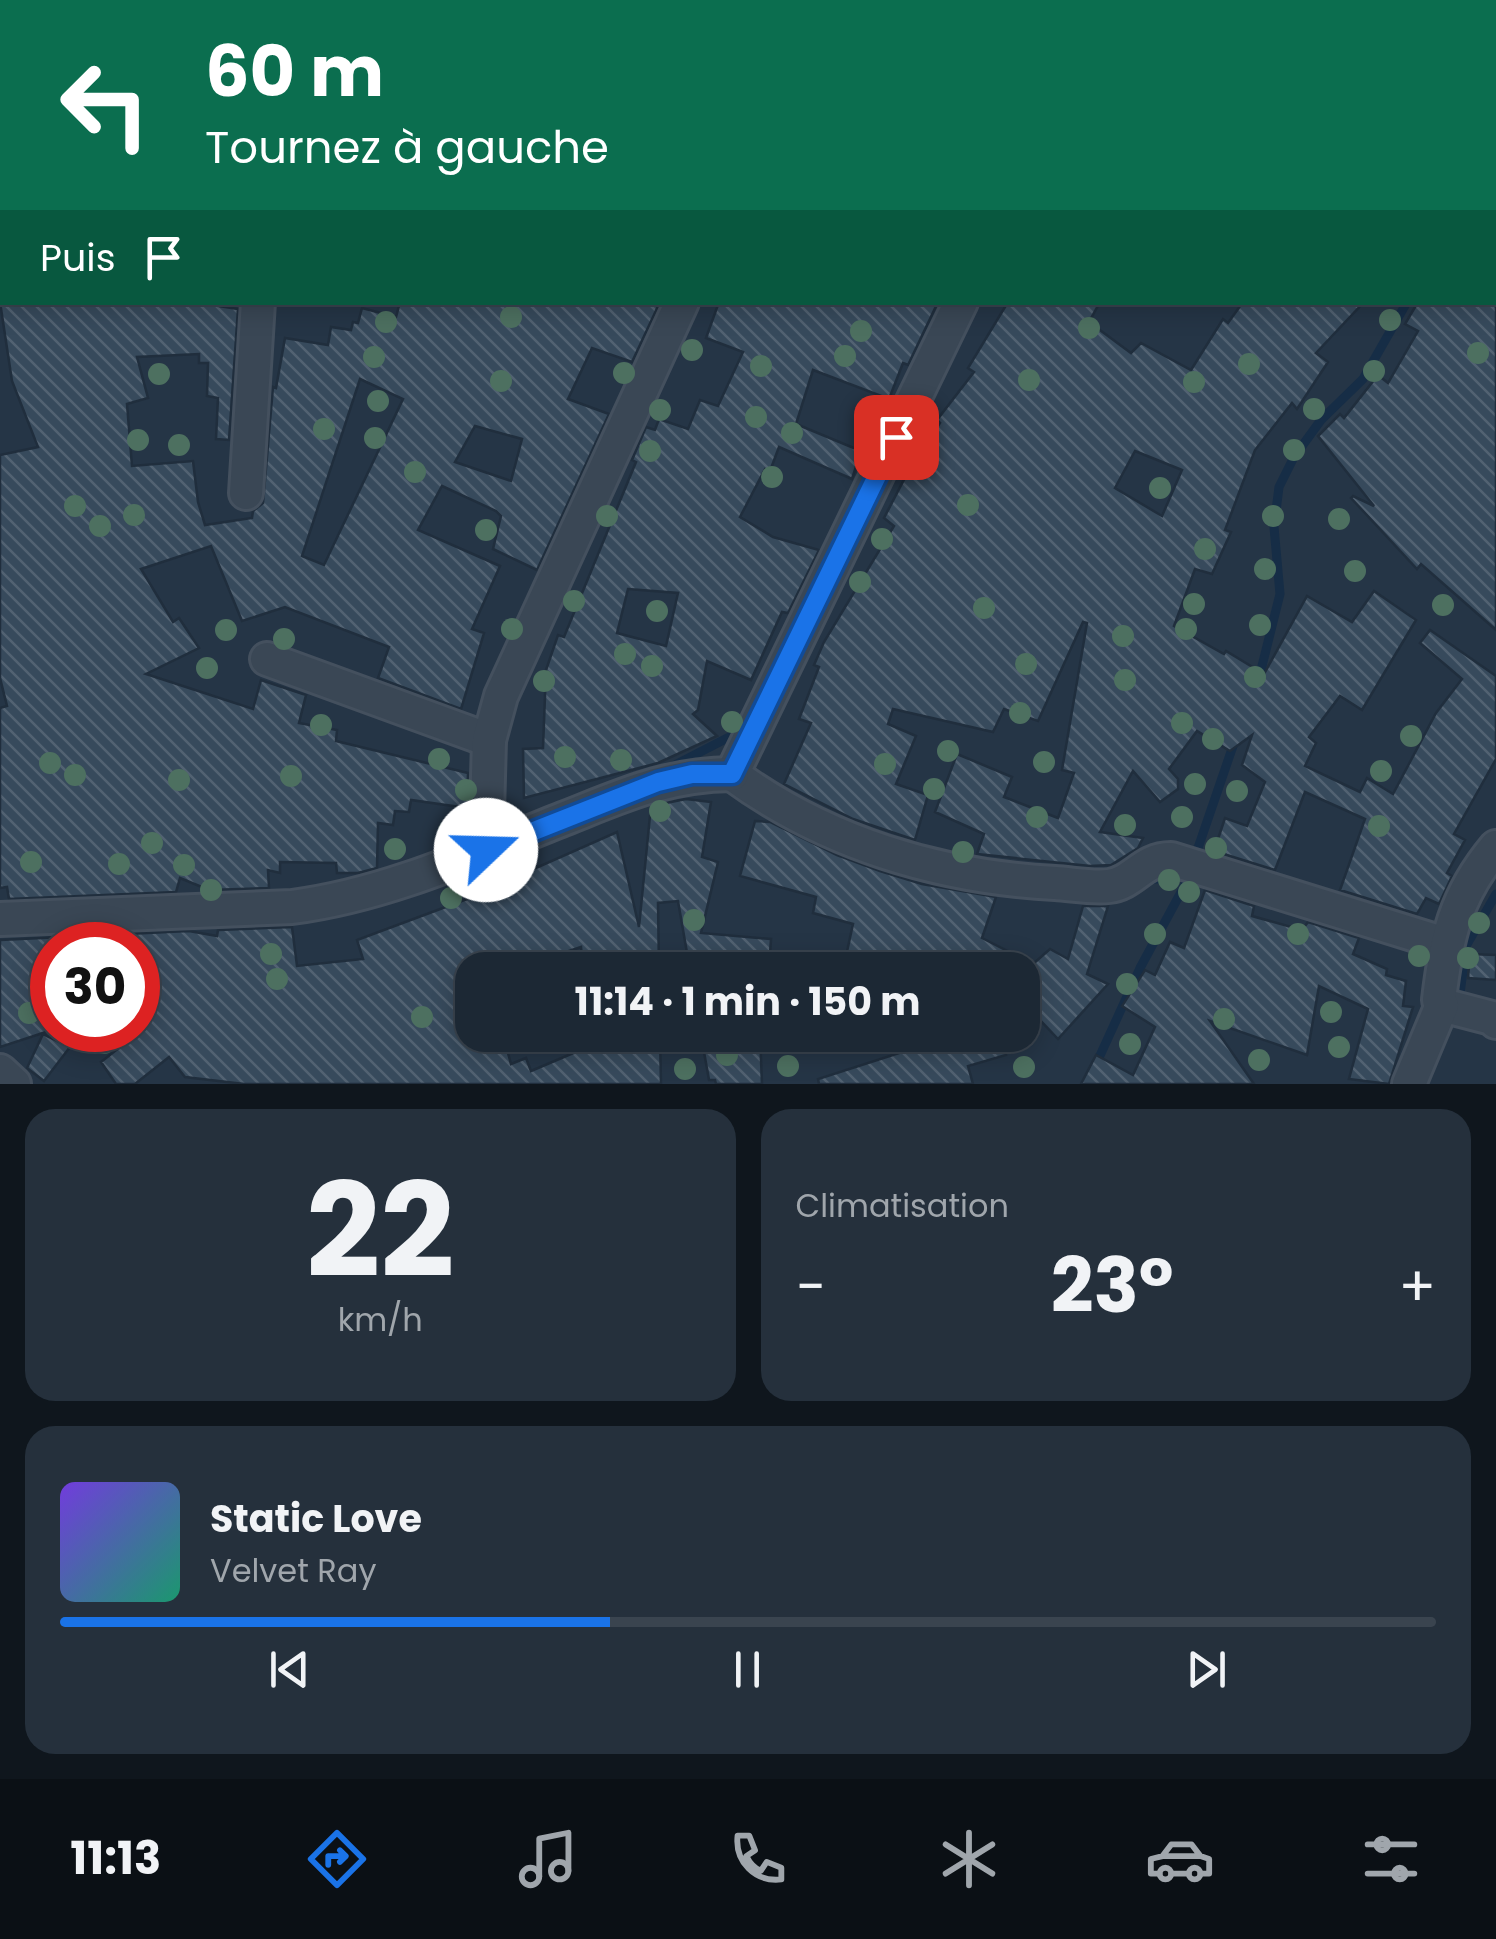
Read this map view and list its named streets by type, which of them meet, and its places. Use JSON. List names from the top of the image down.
{
  "page": {
    "turn": ["60 m", "Tournez à gauche"],
    "then": "Puis",
    "limit": "30",
    "trip": "11:14 · 1 min · 150 m",
    "tile": [
      ["22", "km/h"],
      "Climatisation"
    ],
    "heat": ["−", "23°", "+"],
    "song": ["Static Love", "Velvet Ray"],
    "tabs": "11:13"
  }
}
